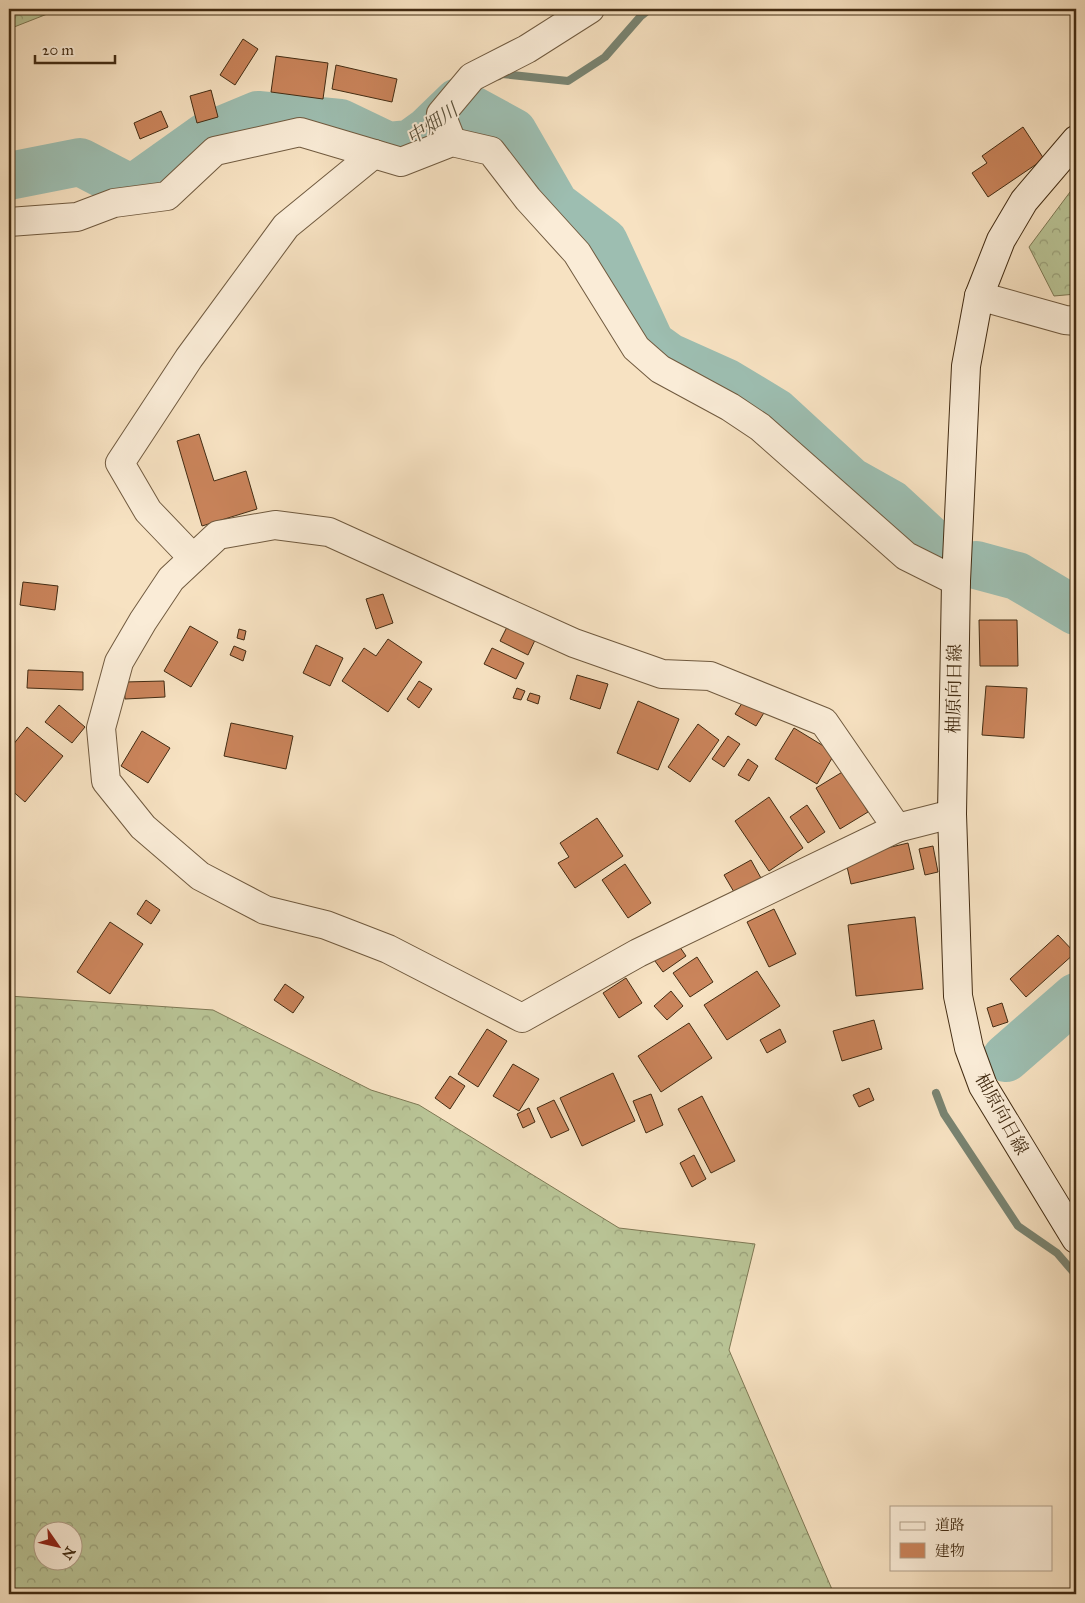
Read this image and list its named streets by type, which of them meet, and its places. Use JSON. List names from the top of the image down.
{
  "streets": {
    "street": ["柚原向日線"]
  },
  "water": ["中畑川"],
  "legend": ["道路", "建物"],
  "scale_bar": "20 m",
  "north": "bottom right"
}
